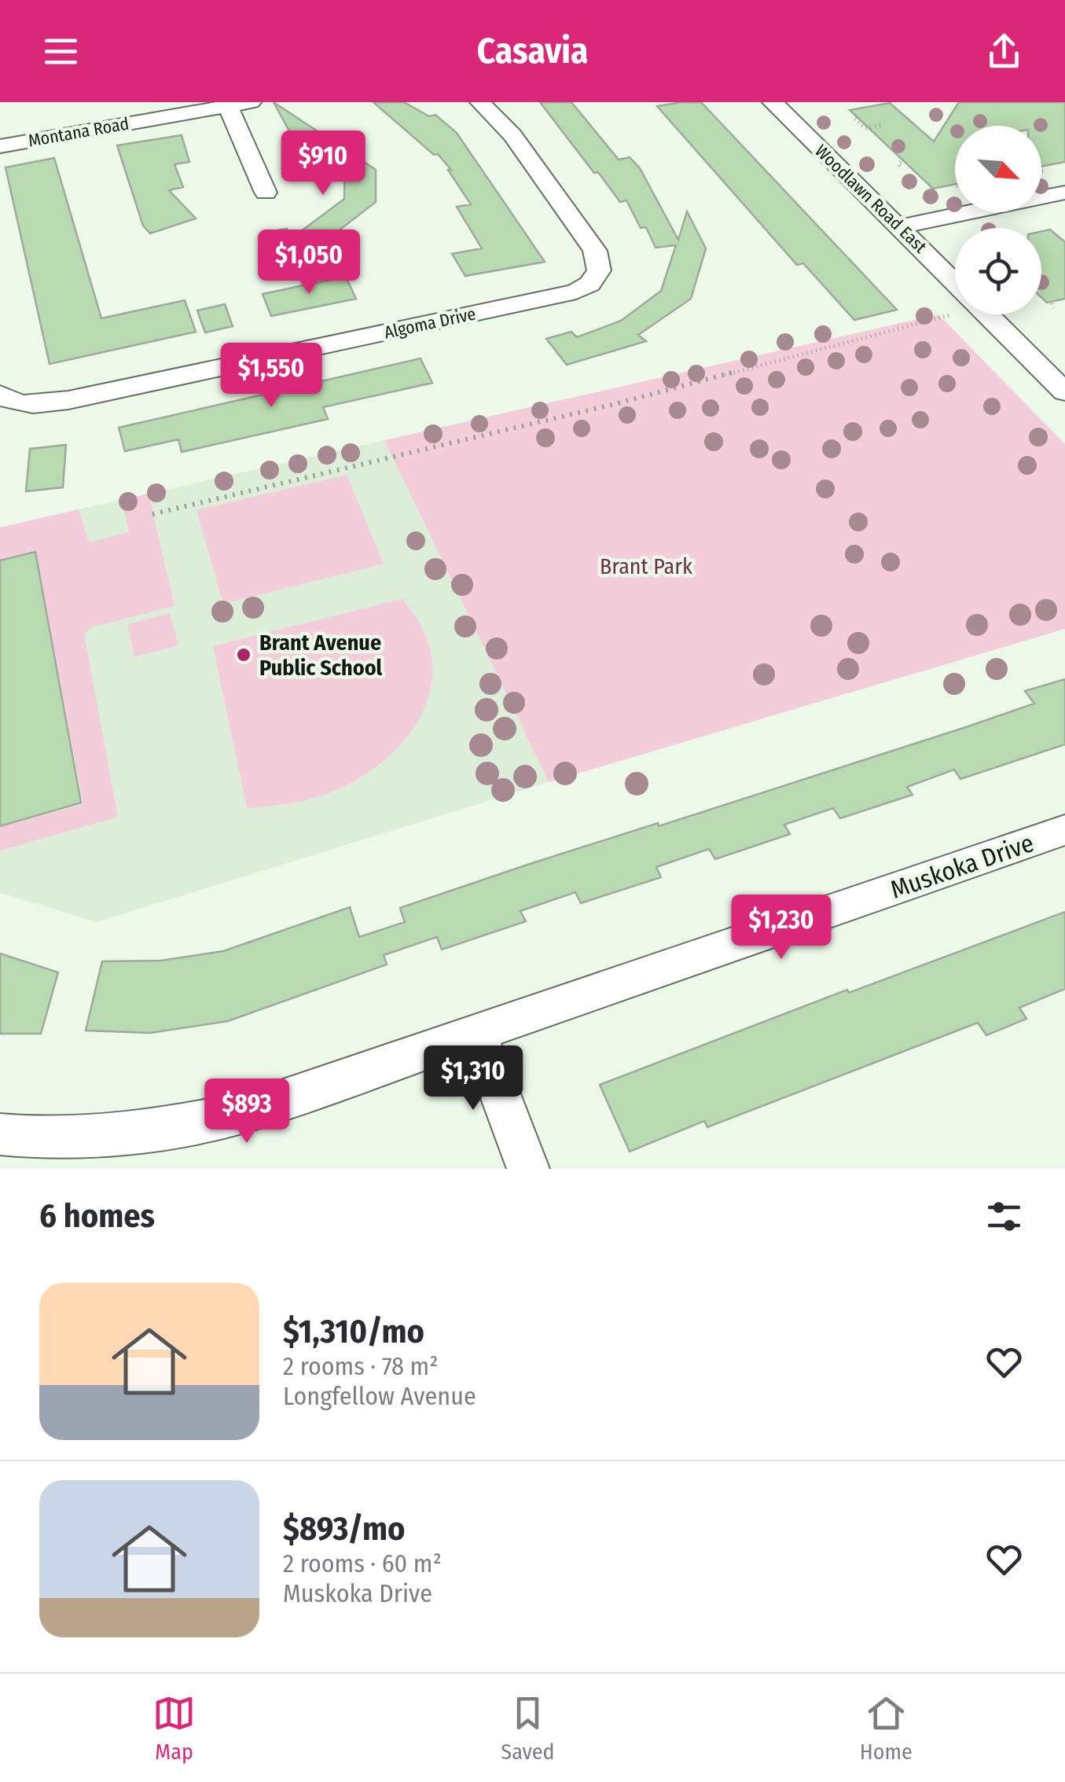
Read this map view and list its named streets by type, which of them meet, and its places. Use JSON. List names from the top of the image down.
{
  "streets": {
    "street": [
      "Montana Road",
      "Woodlawn Road East",
      "Algoma Drive",
      "Muskoka Drive"
    ]
  },
  "parks": ["Brant Park"],
  "places": ["Brant Avenue Public School"],
  "north": "bottom right",
  "page": {
    "header": "Casavia",
    "price": [
      "$910",
      "$1,050",
      "$1,550",
      "$1,230",
      "$1,310",
      "$893"
    ],
    "heading": "6 homes",
    "list": [
      {
        "name": "$1,310/mo",
        "note": "2 rooms · 78 m² · Longfellow Avenue"
      },
      {
        "name": "$893/mo",
        "note": "2 rooms · 60 m² · Muskoka Drive"
      }
    ],
    "tabs": ["Map", "Saved", "Home"]
  }
}
